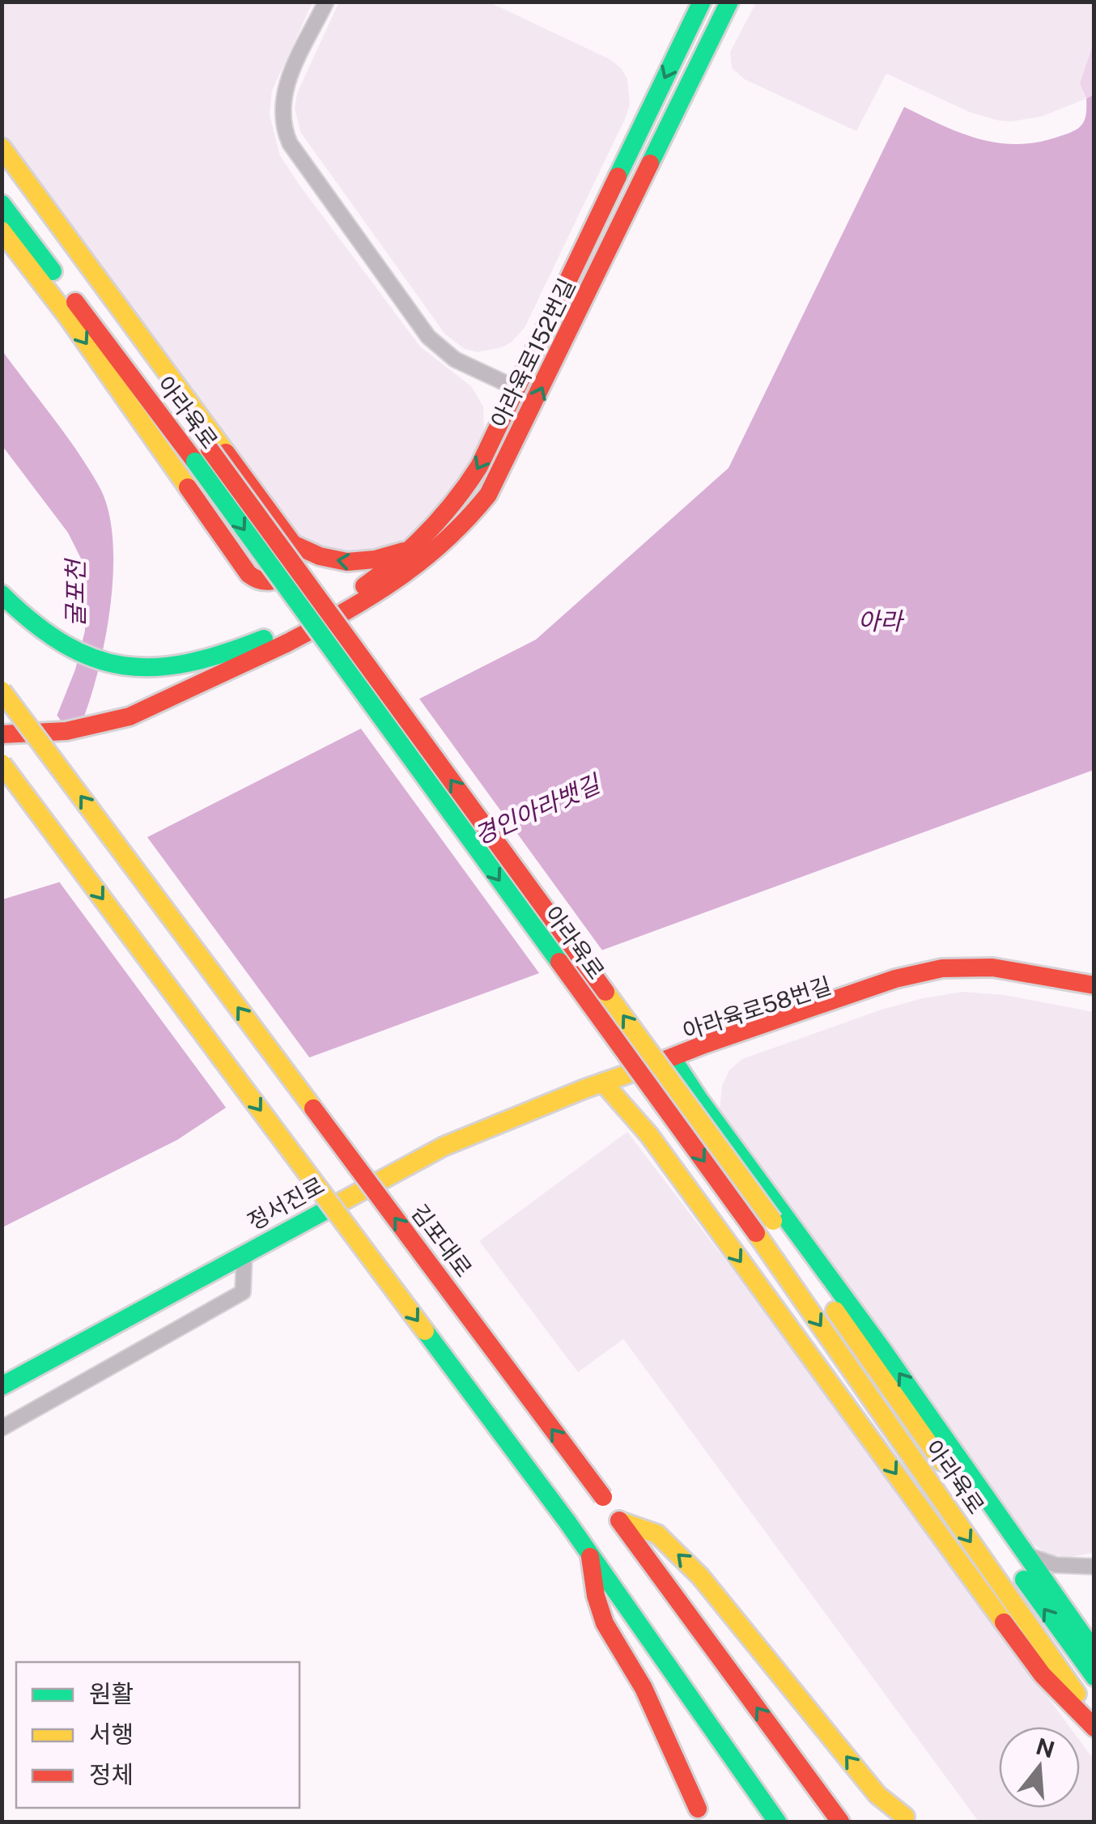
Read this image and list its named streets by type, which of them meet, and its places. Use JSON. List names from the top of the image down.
{
  "streets": {
    "main road": [
      "아라육로152번길",
      "아라육로",
      "아라육로58번길",
      "정서진로",
      "김포대로"
    ]
  },
  "crossings": [
    ["아라육로58번길", "정서진로"]
  ],
  "water": ["굴포천", "아라", "경인아라뱃길"],
  "legend": ["원활", "서행", "정체"],
  "north": "top"
}
